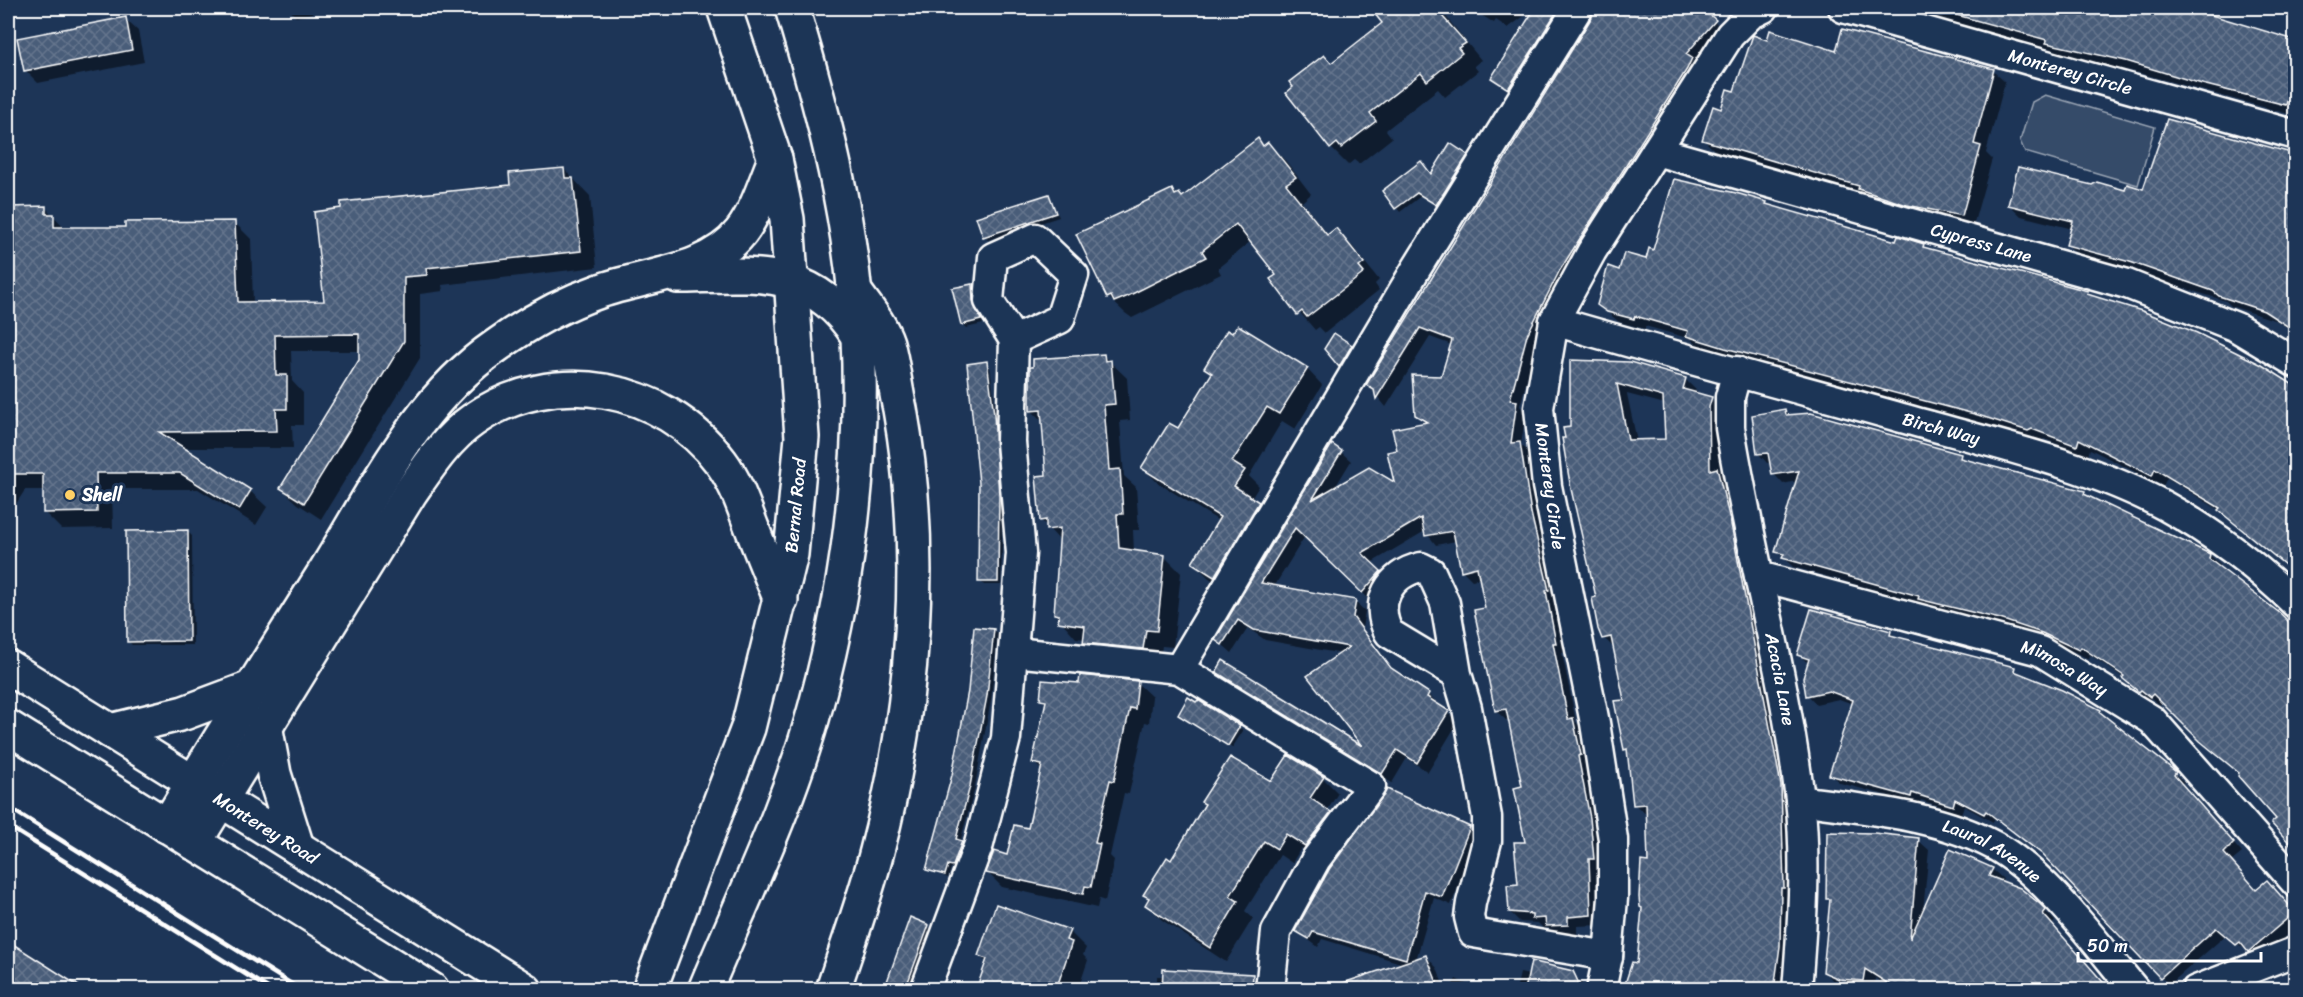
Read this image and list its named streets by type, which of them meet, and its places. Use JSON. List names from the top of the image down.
{
  "streets": {
    "main road": ["Bernal Road", "Monterey Road"],
    "street": [
      "Monterey Circle",
      "Cypress Lane",
      "Birch Way",
      "Mimosa Way",
      "Acacia Lane",
      "Laural Avenue"
    ]
  },
  "crossings": [
    ["Monterey Circle", "Cypress Lane"],
    ["Monterey Circle", "Birch Way"],
    ["Birch Way", "Acacia Lane"],
    ["Mimosa Way", "Acacia Lane"],
    ["Acacia Lane", "Laural Avenue"]
  ],
  "places": ["Shell"],
  "scale_bar": "50 m"
}
